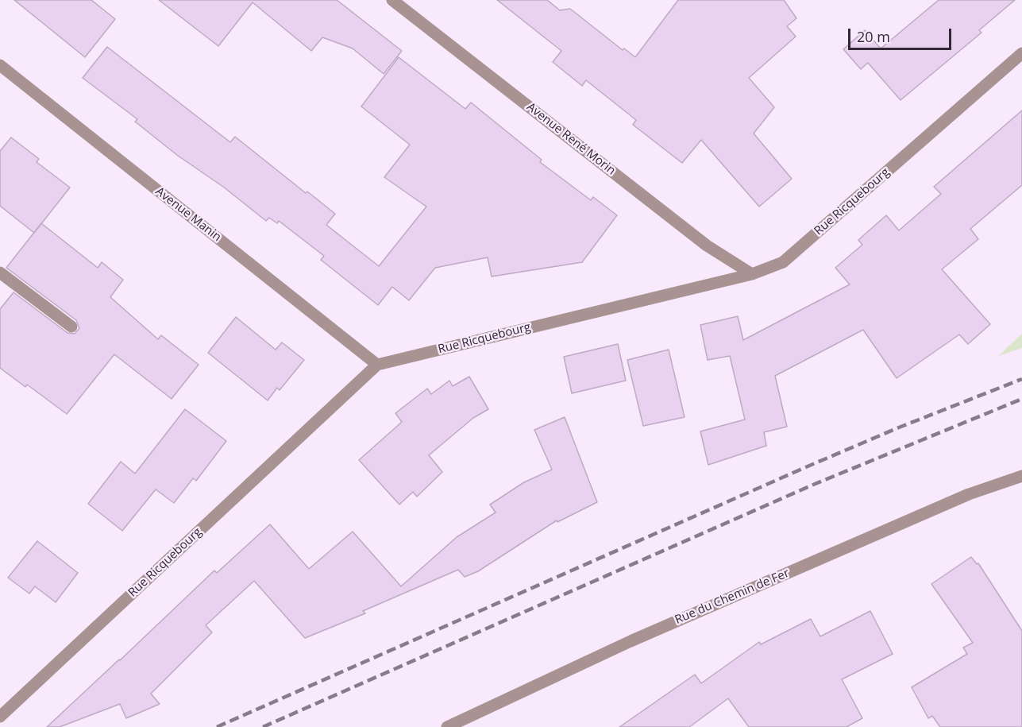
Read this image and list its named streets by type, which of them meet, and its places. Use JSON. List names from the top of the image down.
{
  "streets": {
    "street": [
      "Avenue René Morin",
      "Rue Ricquebourg",
      "Avenue Manin",
      "Rue du Chemin de Fer"
    ]
  },
  "crossings": [
    ["Avenue René Morin", "Rue Ricquebourg"],
    ["Rue Ricquebourg", "Avenue Manin"]
  ],
  "scale_bar": "20 m"
}
